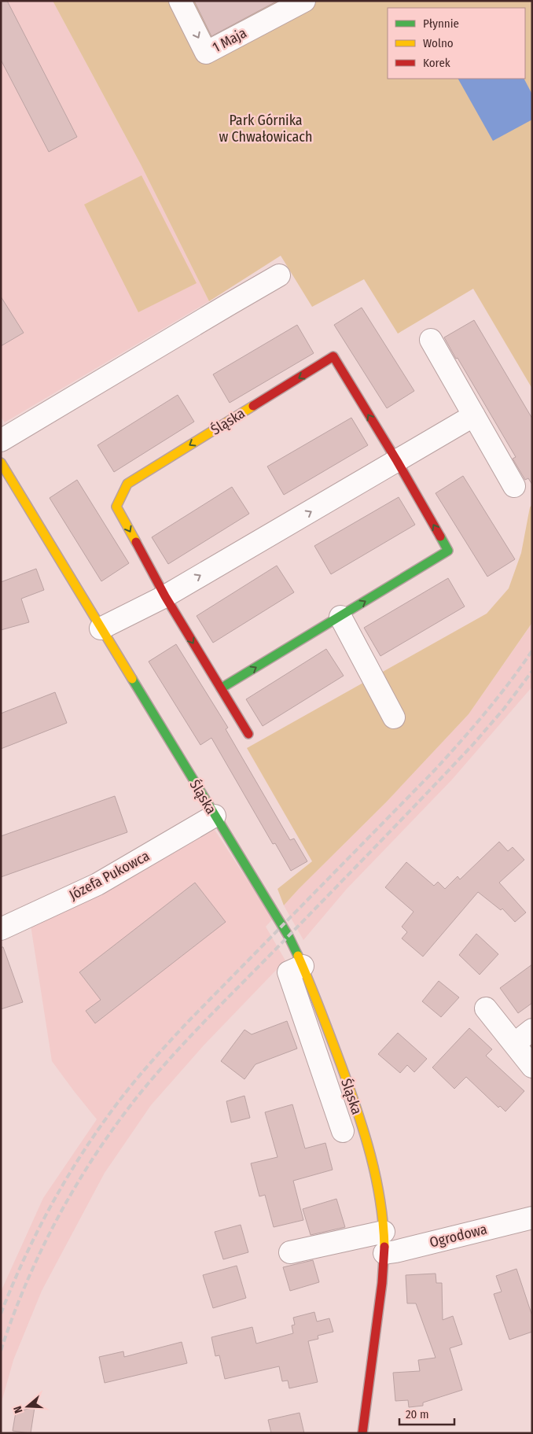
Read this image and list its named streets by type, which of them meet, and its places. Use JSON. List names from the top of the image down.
{
  "streets": {
    "street": [
      "1 Maja",
      "Śląska",
      "Józefa Pukowca",
      "Ogrodowa"
    ]
  },
  "crossings": [
    ["Śląska", "Józefa Pukowca"],
    ["Śląska", "Ogrodowa"]
  ],
  "parks": ["Park Górnika w Chwałowicach"],
  "legend": ["Płynnie", "Wolno", "Korek"],
  "scale_bar": "20 m",
  "north": "left"
}
